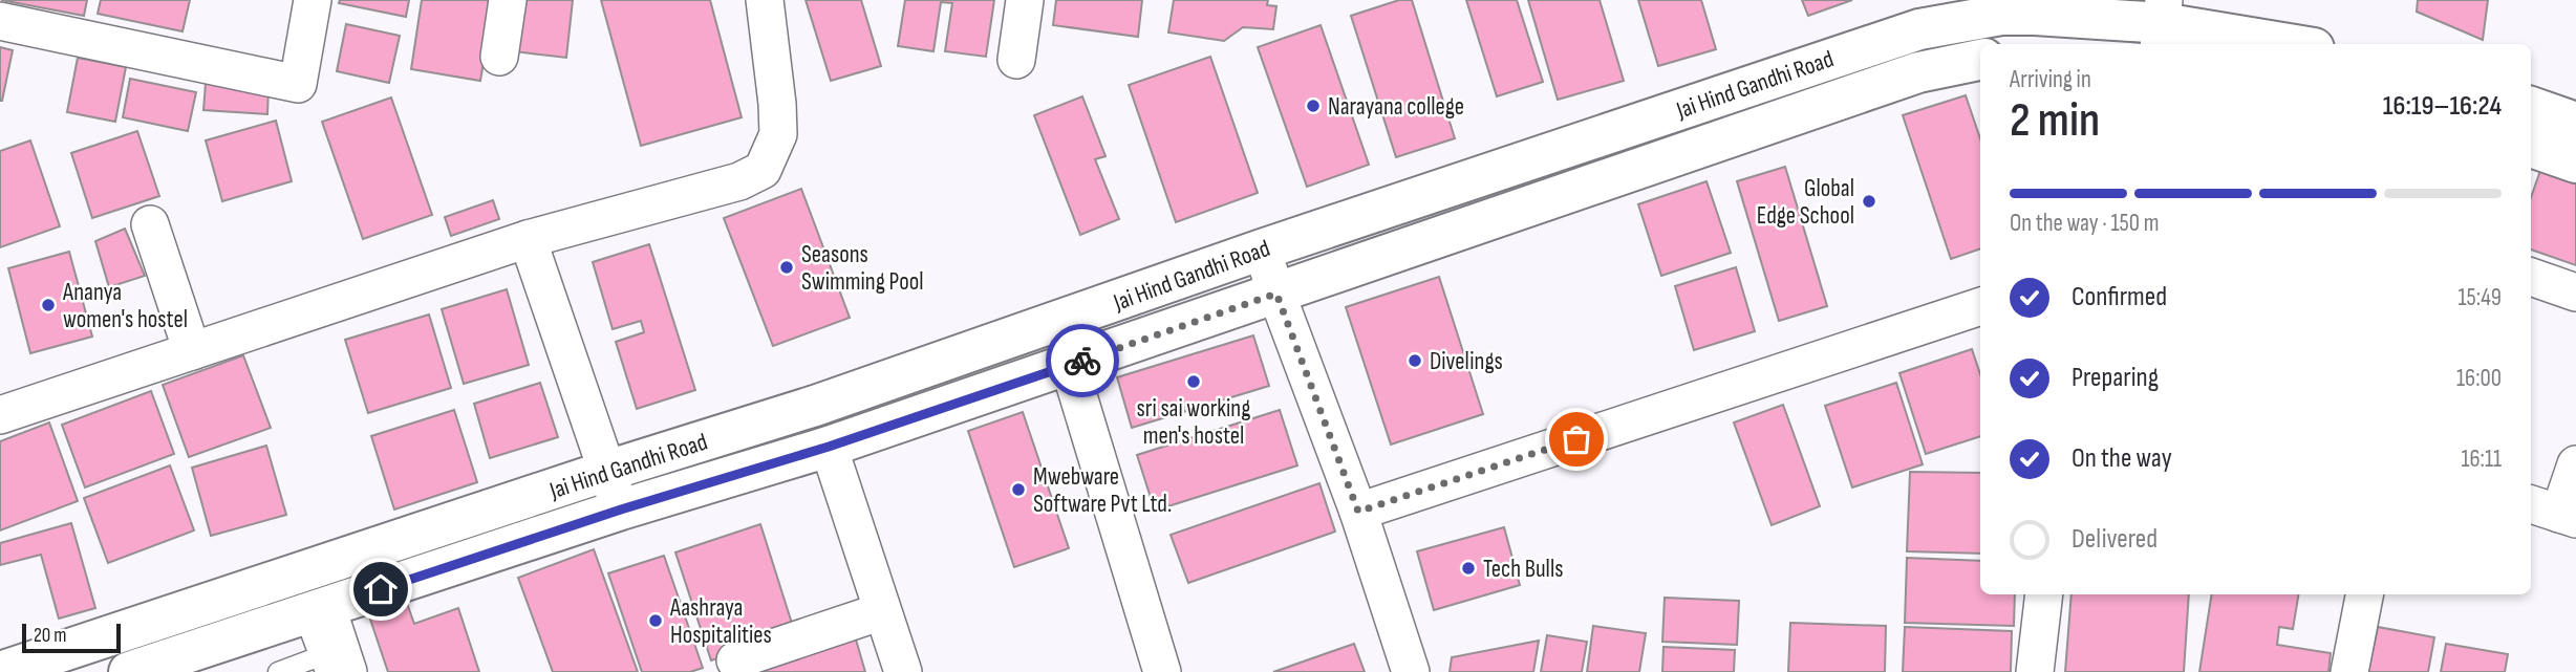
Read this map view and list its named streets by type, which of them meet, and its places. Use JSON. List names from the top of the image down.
{
  "streets": {
    "street": ["Jai Hind Gandhi Road"]
  },
  "places": [
    "Narayana college",
    "Global Edge School",
    "Seasons Swimming Pool",
    "Ananya women's hostel",
    "Divelings",
    "sri sai working men's hostel",
    "Mwebware Software Pvt Ltd.",
    "Tech Bulls",
    "Aashraya Hospitalities"
  ],
  "scale_bar": "20 m",
  "page": {
    "heading": ["2 min", "Arriving in", "16:19–16:24"],
    "bar": "On the way · 150 m",
    "list": [
      ["Confirmed", "15:49"],
      ["Preparing", "16:00"],
      ["On the way", "16:11"],
      "Delivered"
    ],
    "scale": "20 m"
  }
}
